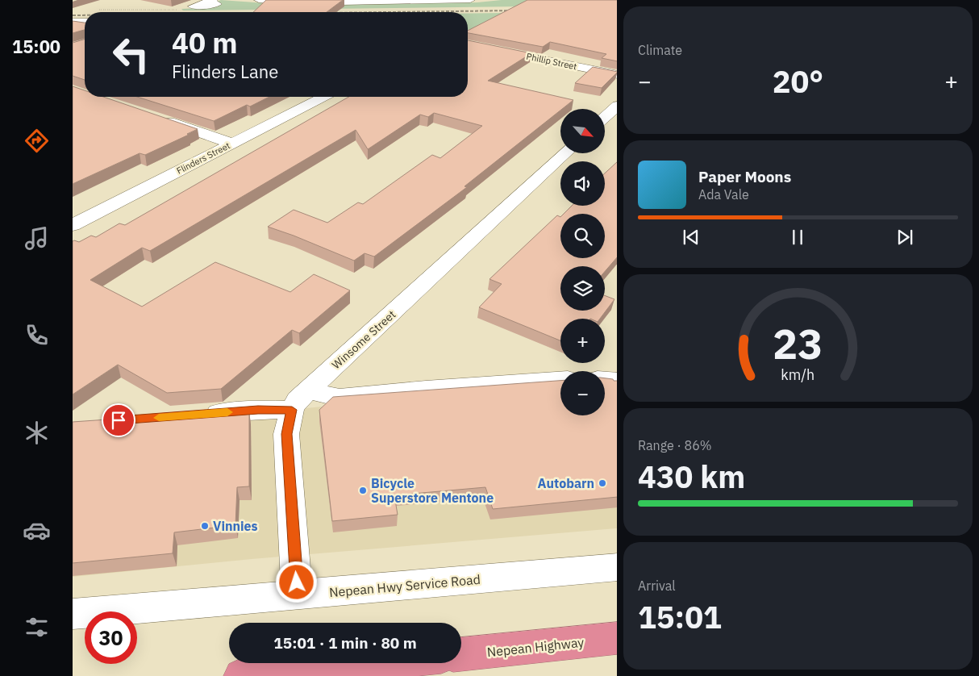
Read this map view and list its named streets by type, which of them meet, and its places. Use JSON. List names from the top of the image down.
{
  "streets": {
    "highway": ["Nepean Highway"],
    "street": [
      "Phillip Street",
      "Flinders Street",
      "Winsome Street",
      "Nepean Hwy Service Road"
    ]
  },
  "crossings": [
    ["Winsome Street", "Nepean Hwy Service Road"]
  ],
  "places": ["Autobarn", "Bicycle Superstore Mentone", "Vinnies"],
  "north": "bottom right",
  "page": {
    "tabs": "15:00",
    "tile": [
      "Climate",
      ["Range · 86%", "430 km"],
      ["Arrival", "15:01"]
    ],
    "turn": ["40 m", "Flinders Lane"],
    "heat": ["−", "20°", "+"],
    "map_buttons": ["+", "−"],
    "song": ["Paper Moons", "Ada Vale"],
    "limit": "30",
    "trip": "15:01 · 1 min · 80 m",
    "gauge": ["23", "km/h"]
  }
}
